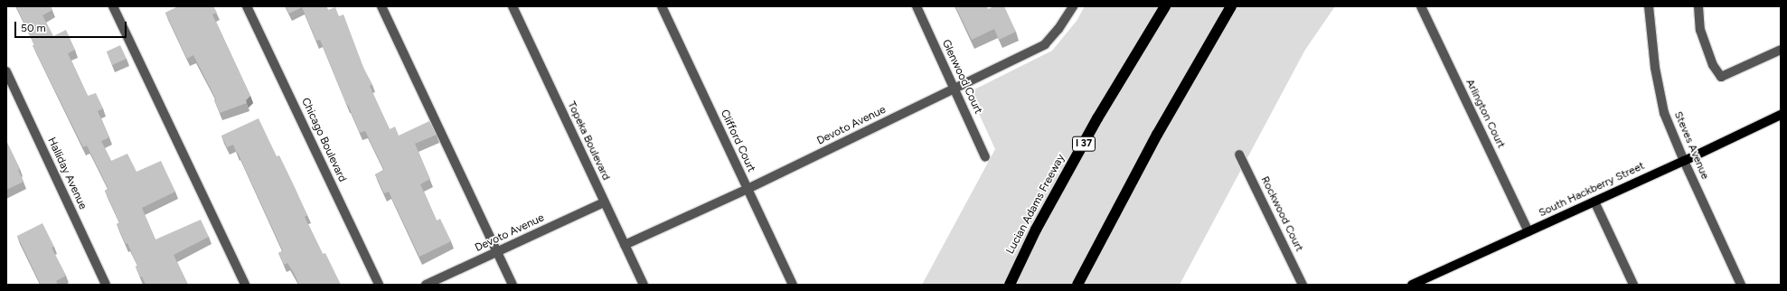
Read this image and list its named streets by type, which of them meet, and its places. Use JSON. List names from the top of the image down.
{
  "streets": {
    "highway": ["I 37", "Lucian Adams Freeway"],
    "main road": ["South Hackberry Street"],
    "street": [
      "Glenwood Court",
      "Arlington Court",
      "Devoto Avenue",
      "Chicago Boulevard",
      "Topeka Boulevard",
      "Clifford Court",
      "Steves Avenue",
      "Halliday Avenue",
      "Rockwood Court"
    ]
  },
  "crossings": [
    ["Glenwood Court", "Devoto Avenue"],
    ["Arlington Court", "South Hackberry Street"],
    ["Devoto Avenue", "Topeka Boulevard"],
    ["Devoto Avenue", "Clifford Court"],
    ["Steves Avenue", "South Hackberry Street"]
  ],
  "scale_bar": "50 m"
}
